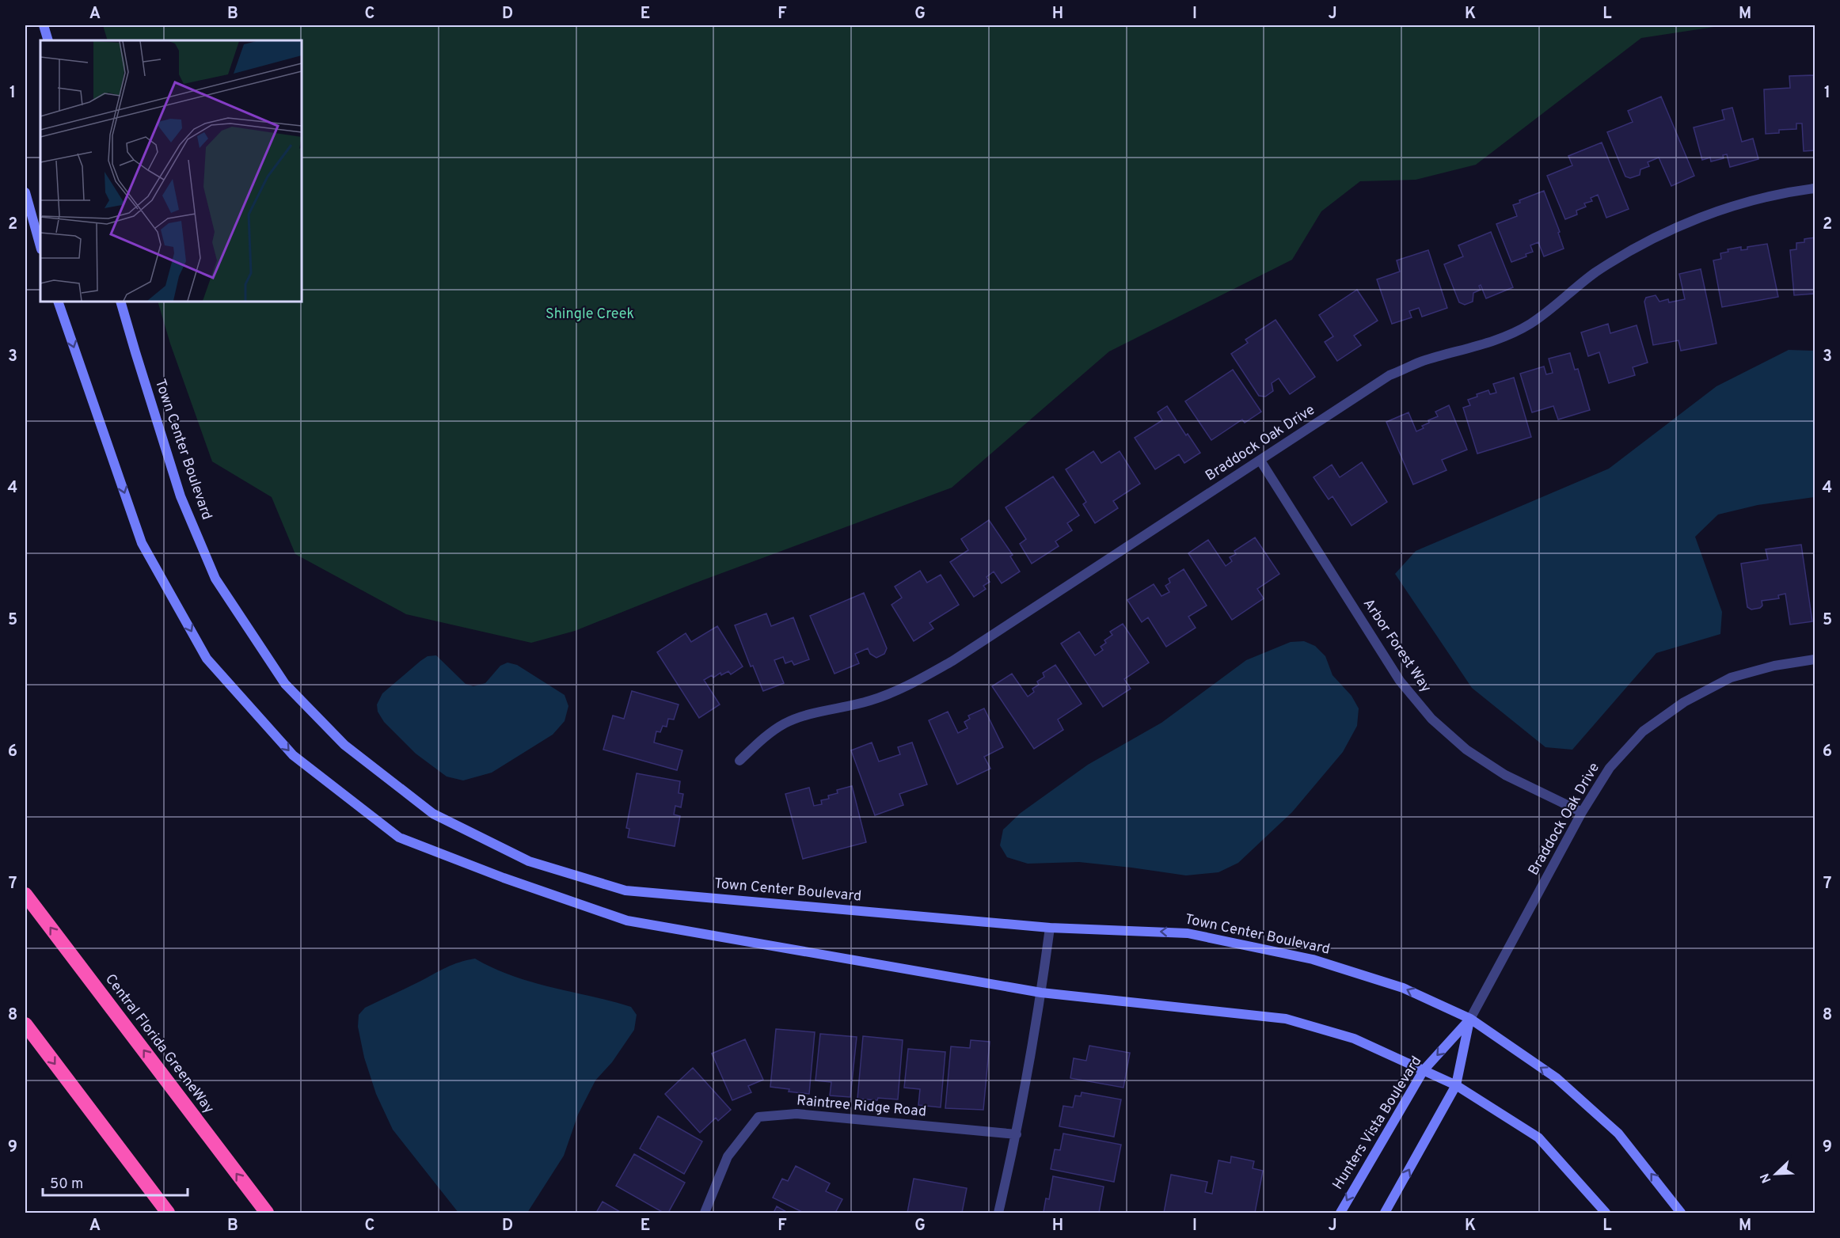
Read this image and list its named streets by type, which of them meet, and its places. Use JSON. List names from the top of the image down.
{
  "streets": {
    "highway": ["Central Florida GreeneWay"],
    "street": [
      "Braddock Oak Drive",
      "Town Center Boulevard",
      "Arbor Forest Way",
      "Raintree Ridge Road",
      "Hunters Vista Boulevard"
    ]
  },
  "crossings": [
    ["Braddock Oak Drive", "Town Center Boulevard"],
    ["Braddock Oak Drive", "Arbor Forest Way"],
    ["Braddock Oak Drive", "Hunters Vista Boulevard"],
    ["Town Center Boulevard", "Hunters Vista Boulevard"]
  ],
  "parks": ["Shingle Creek"],
  "scale_bar": "50 m",
  "north": "bottom left",
  "grid": {
    "columns": [
      "A",
      "B",
      "C",
      "D",
      "E",
      "F",
      "G",
      "H",
      "I",
      "J",
      "K",
      "L",
      "M"
    ],
    "rows": [
      "1",
      "2",
      "3",
      "4",
      "5",
      "6",
      "7",
      "8",
      "9"
    ]
  }
}
